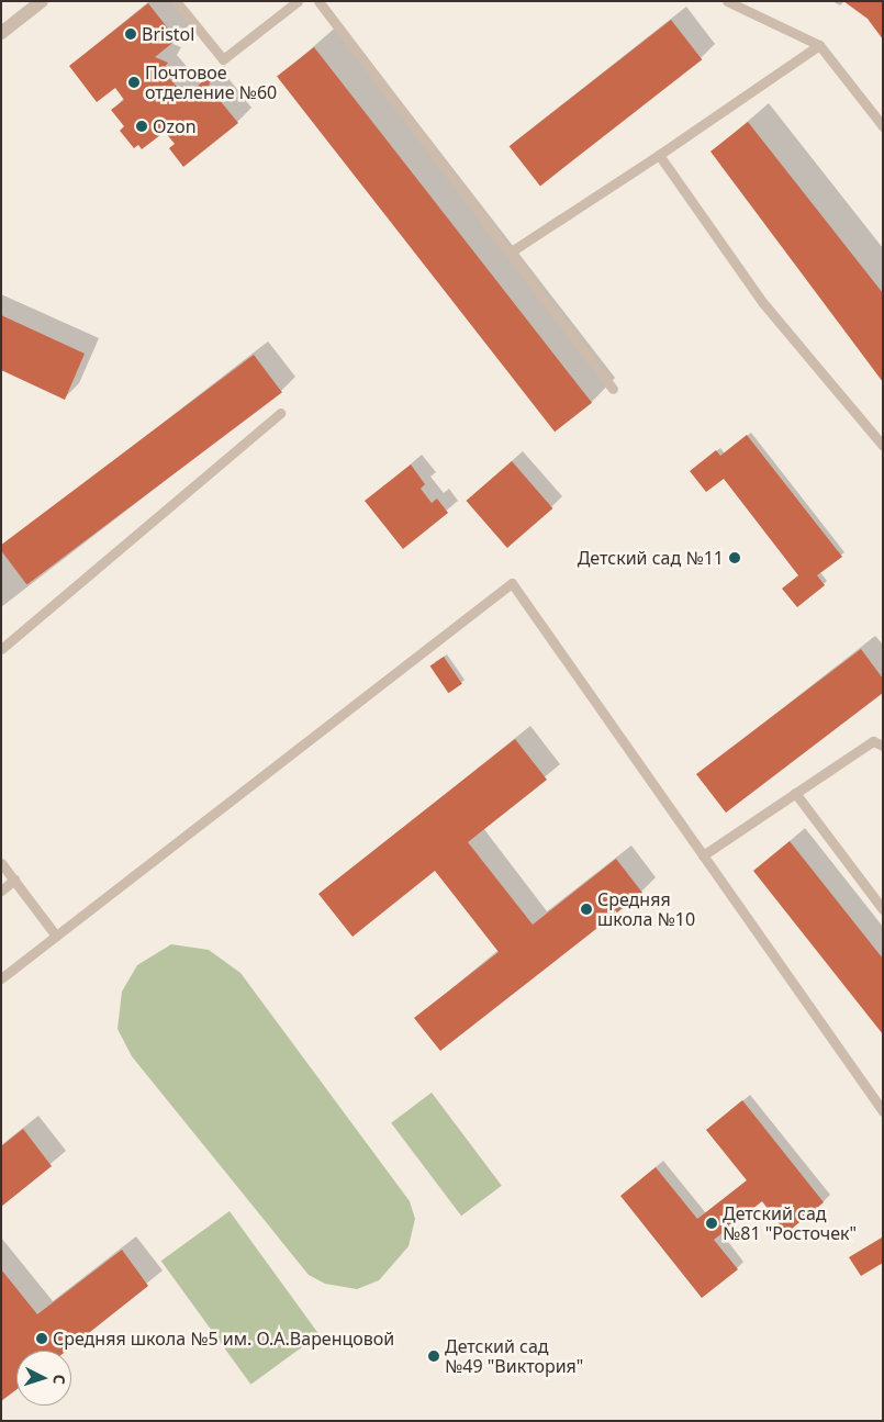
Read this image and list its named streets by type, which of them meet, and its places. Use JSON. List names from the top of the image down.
{
  "places": [
    "Bristol",
    "Почтовое отделение №60",
    "Ozon",
    "Детский сад №11",
    "Средняя школа №10",
    "Детский сад №81 \"Росточек\"",
    "Средняя школа №5 им. О.А.Варенцовой",
    "Детский сад №49 \"Виктория\""
  ],
  "north": "right"
}
